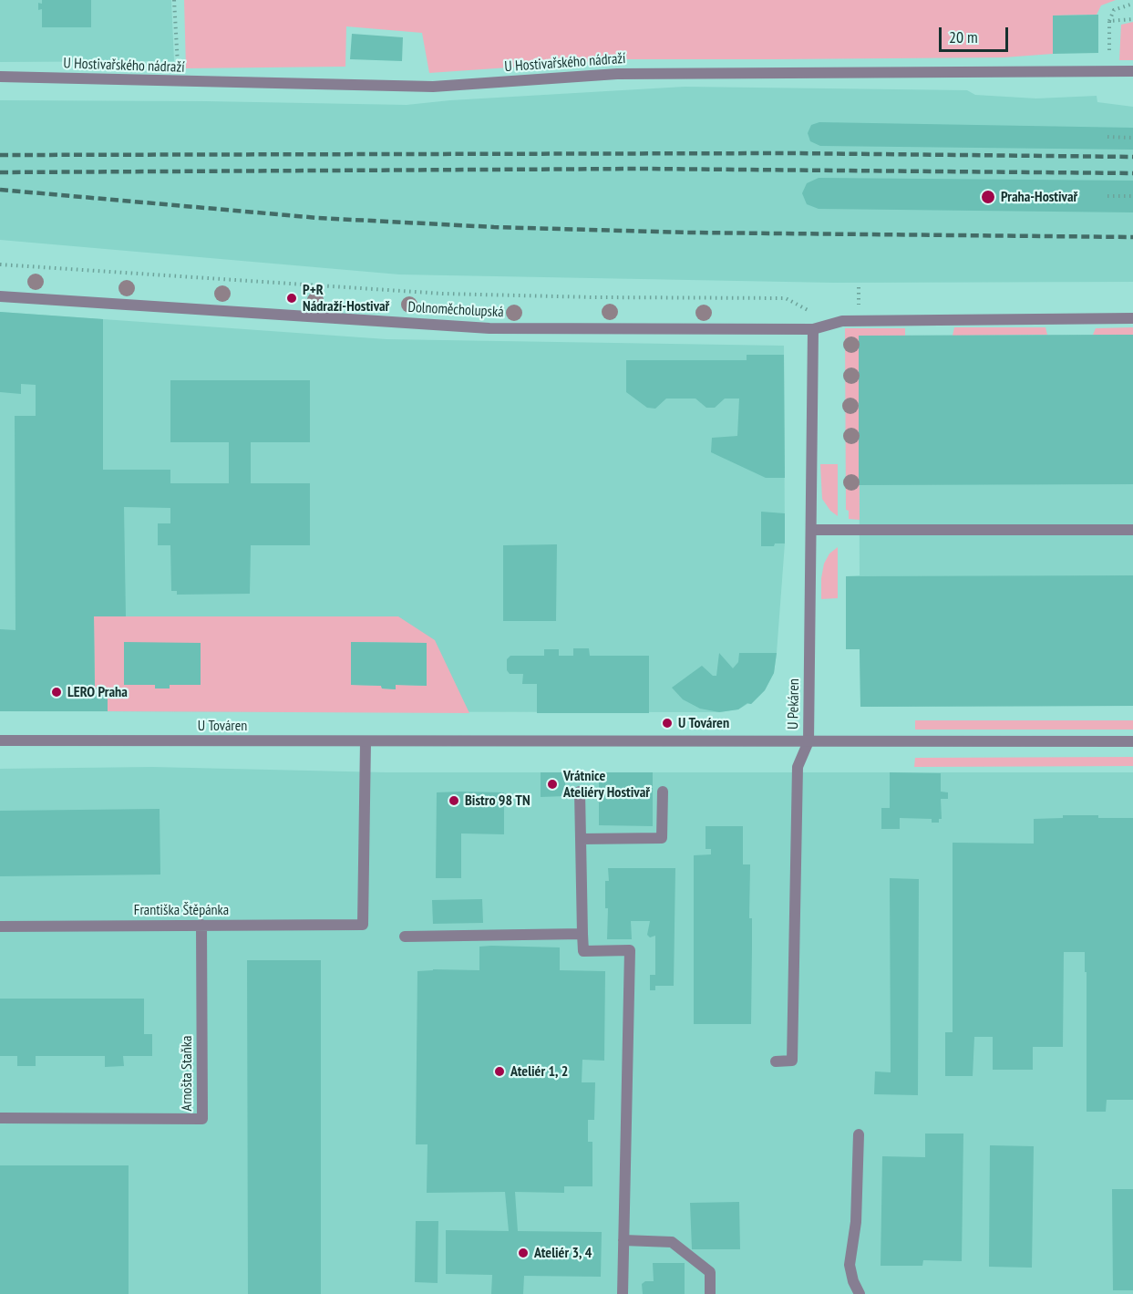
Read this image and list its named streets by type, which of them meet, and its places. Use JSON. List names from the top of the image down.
{
  "streets": {
    "street": [
      "U Hostivařského nádraží",
      "Dolnoměcholupská",
      "U Pekáren",
      "U Továren",
      "Františka Štěpánka",
      "Arnošta Staňka"
    ]
  },
  "crossings": [
    ["Dolnoměcholupská", "U Pekáren"],
    ["U Pekáren", "U Továren"],
    ["U Továren", "Františka Štěpánka"],
    ["Františka Štěpánka", "Arnošta Staňka"]
  ],
  "places": [
    "Praha-Hostivař",
    "P+R Nádraží-Hostivař",
    "LERO Praha",
    "U Továren",
    "Vrátnice Ateliéry Hostivař",
    "Bistro 98 TN",
    "Ateliér 1, 2",
    "Ateliér 3, 4"
  ],
  "scale_bar": "20 m"
}
